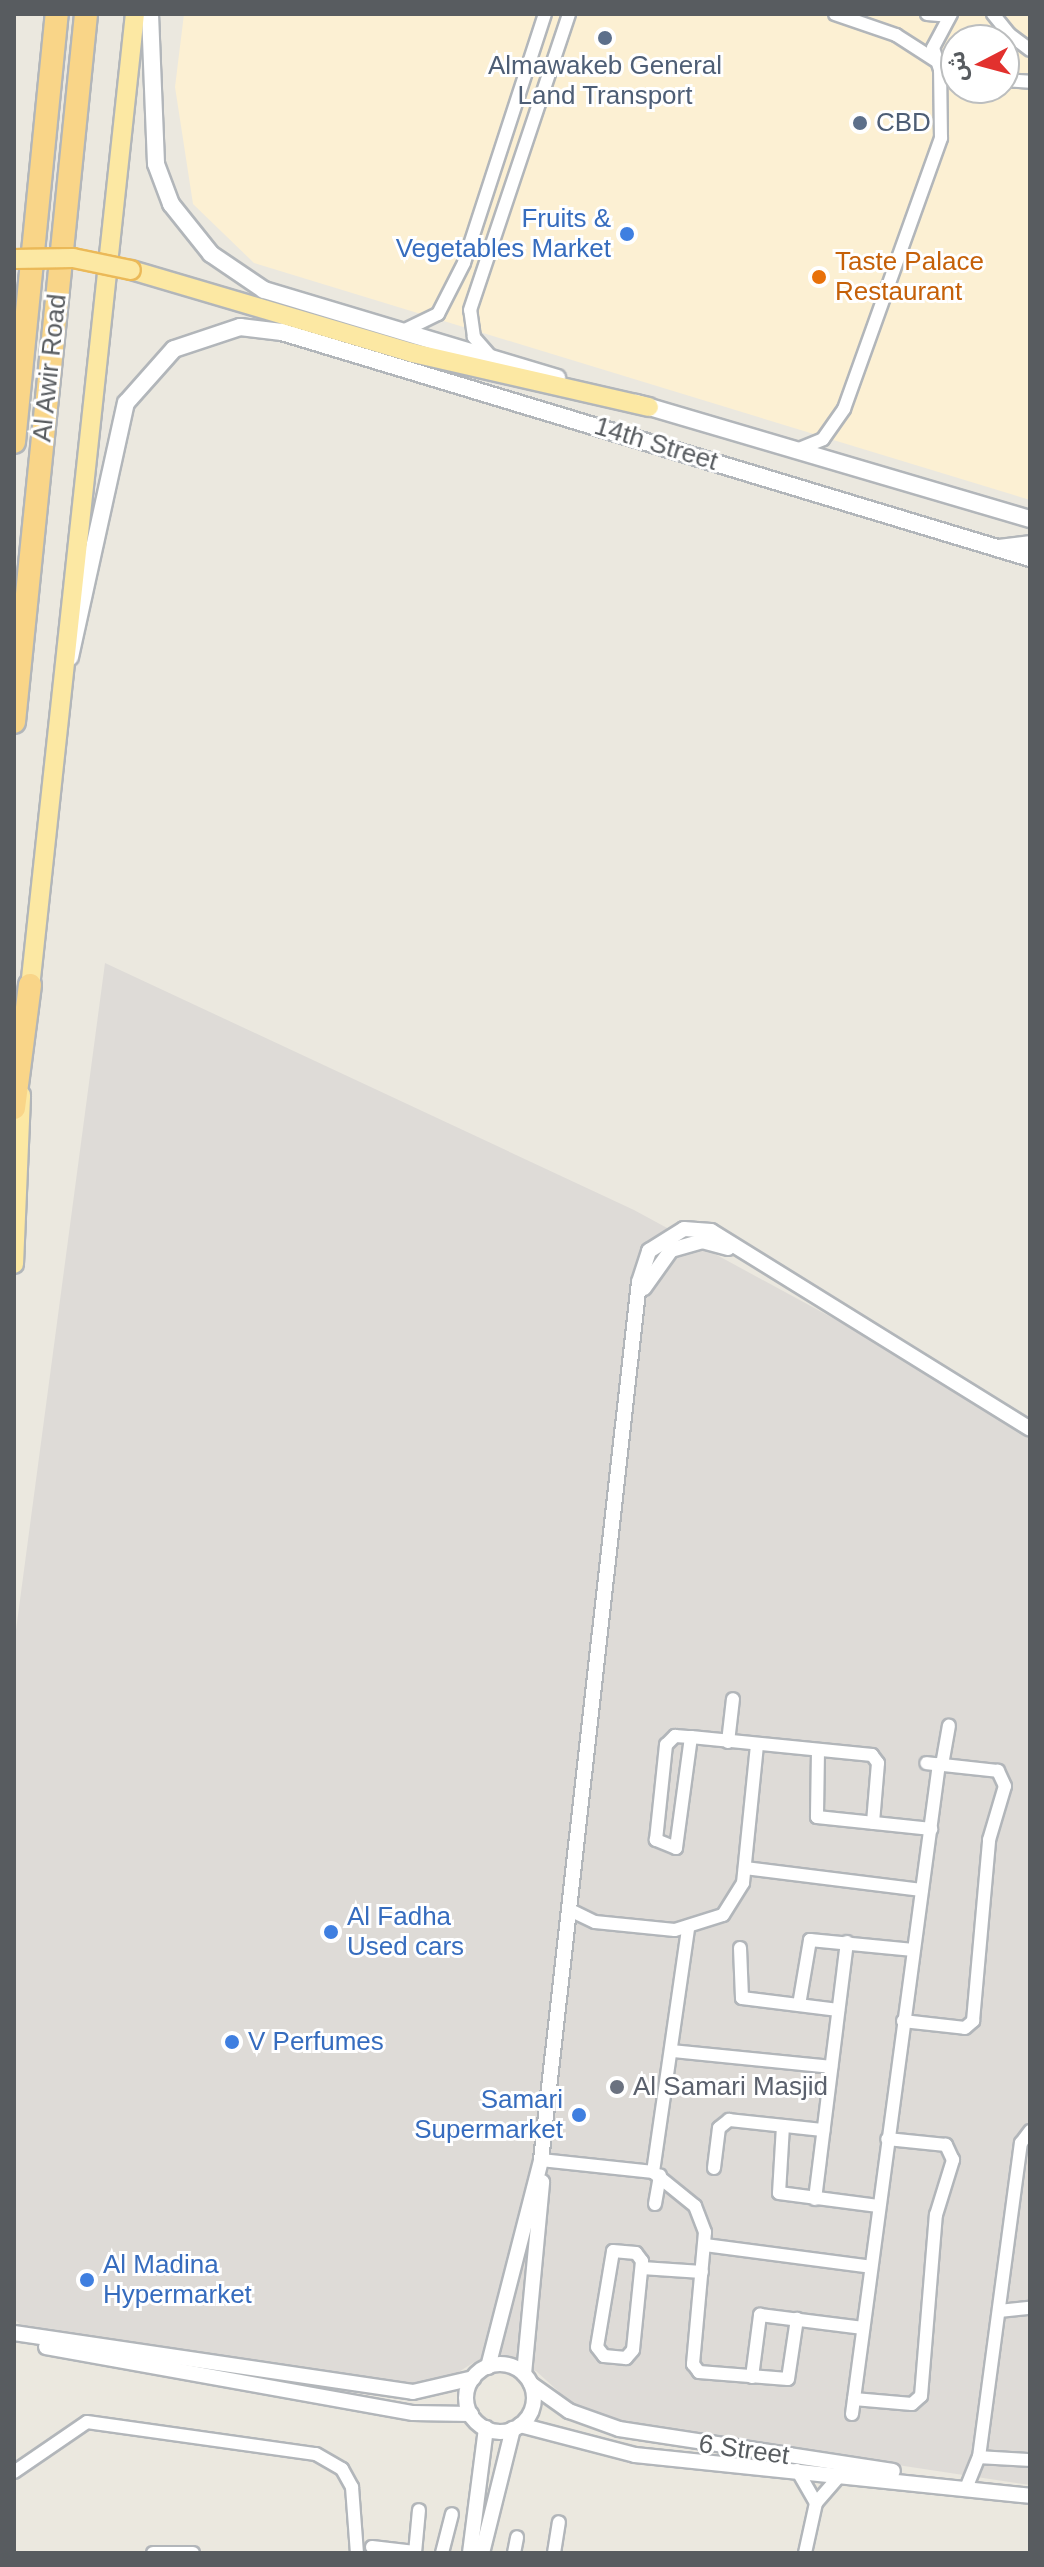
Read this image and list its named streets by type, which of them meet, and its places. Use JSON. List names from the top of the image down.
{
  "streets": {
    "highway": ["Al Awir Road"],
    "main road": ["14th Street"],
    "street": ["6 Street"]
  },
  "places": [
    "Almawakeb General Land Transport",
    "CBD",
    "Fruits & Vegetables Market",
    "Taste Palace Restaurant",
    "Al Fadha Used cars",
    "V Perfumes",
    "Al Samari Masjid",
    "Samari Supermarket",
    "Al Madina Hypermarket"
  ],
  "north": "left"
}
